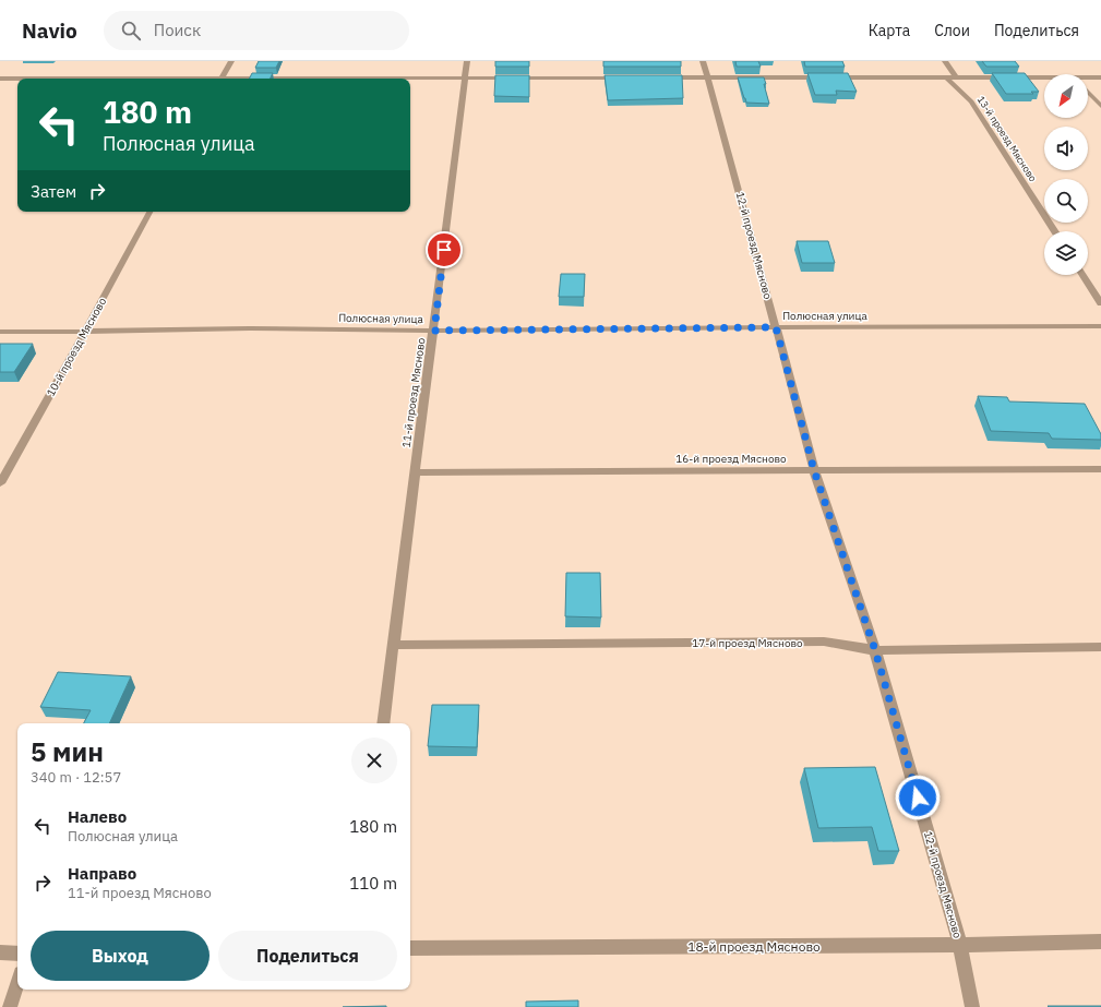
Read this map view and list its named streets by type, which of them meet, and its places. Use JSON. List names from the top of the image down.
{
  "streets": {
    "street": [
      "13-й проезд Мясново",
      "12-й проезд Мясново",
      "Полюсная улица",
      "10-й проезд Мясново",
      "11-й проезд Мясново",
      "16-й проезд Мясново",
      "17-й проезд Мясново",
      "18-й проезд Мясново"
    ]
  },
  "crossings": [
    ["12-й проезд Мясново", "Полюсная улица"],
    ["12-й проезд Мясново", "16-й проезд Мясново"],
    ["12-й проезд Мясново", "17-й проезд Мясново"],
    ["12-й проезд Мясново", "18-й проезд Мясново"],
    ["Полюсная улица", "10-й проезд Мясново"],
    ["Полюсная улица", "11-й проезд Мясново"],
    ["11-й проезд Мясново", "16-й проезд Мясново"],
    ["11-й проезд Мясново", "17-й проезд Мясново"]
  ],
  "north": "bottom left",
  "page": {
    "header": "Navio",
    "search": "Поиск",
    "nav": ["Карта", "Слои", "Поделиться"],
    "turn": ["180 m", "Полюсная улица"],
    "then": "Затем",
    "heading": ["5 мин", "340 m · 12:57"],
    "list": [
      {
        "name": "Налево",
        "note": "Полюсная улица",
        "value": "180 m"
      },
      {
        "name": "Направо",
        "note": "11-й проезд Мясново",
        "value": "110 m"
      }
    ],
    "buttons": ["Выход", "Поделиться"]
  }
}
